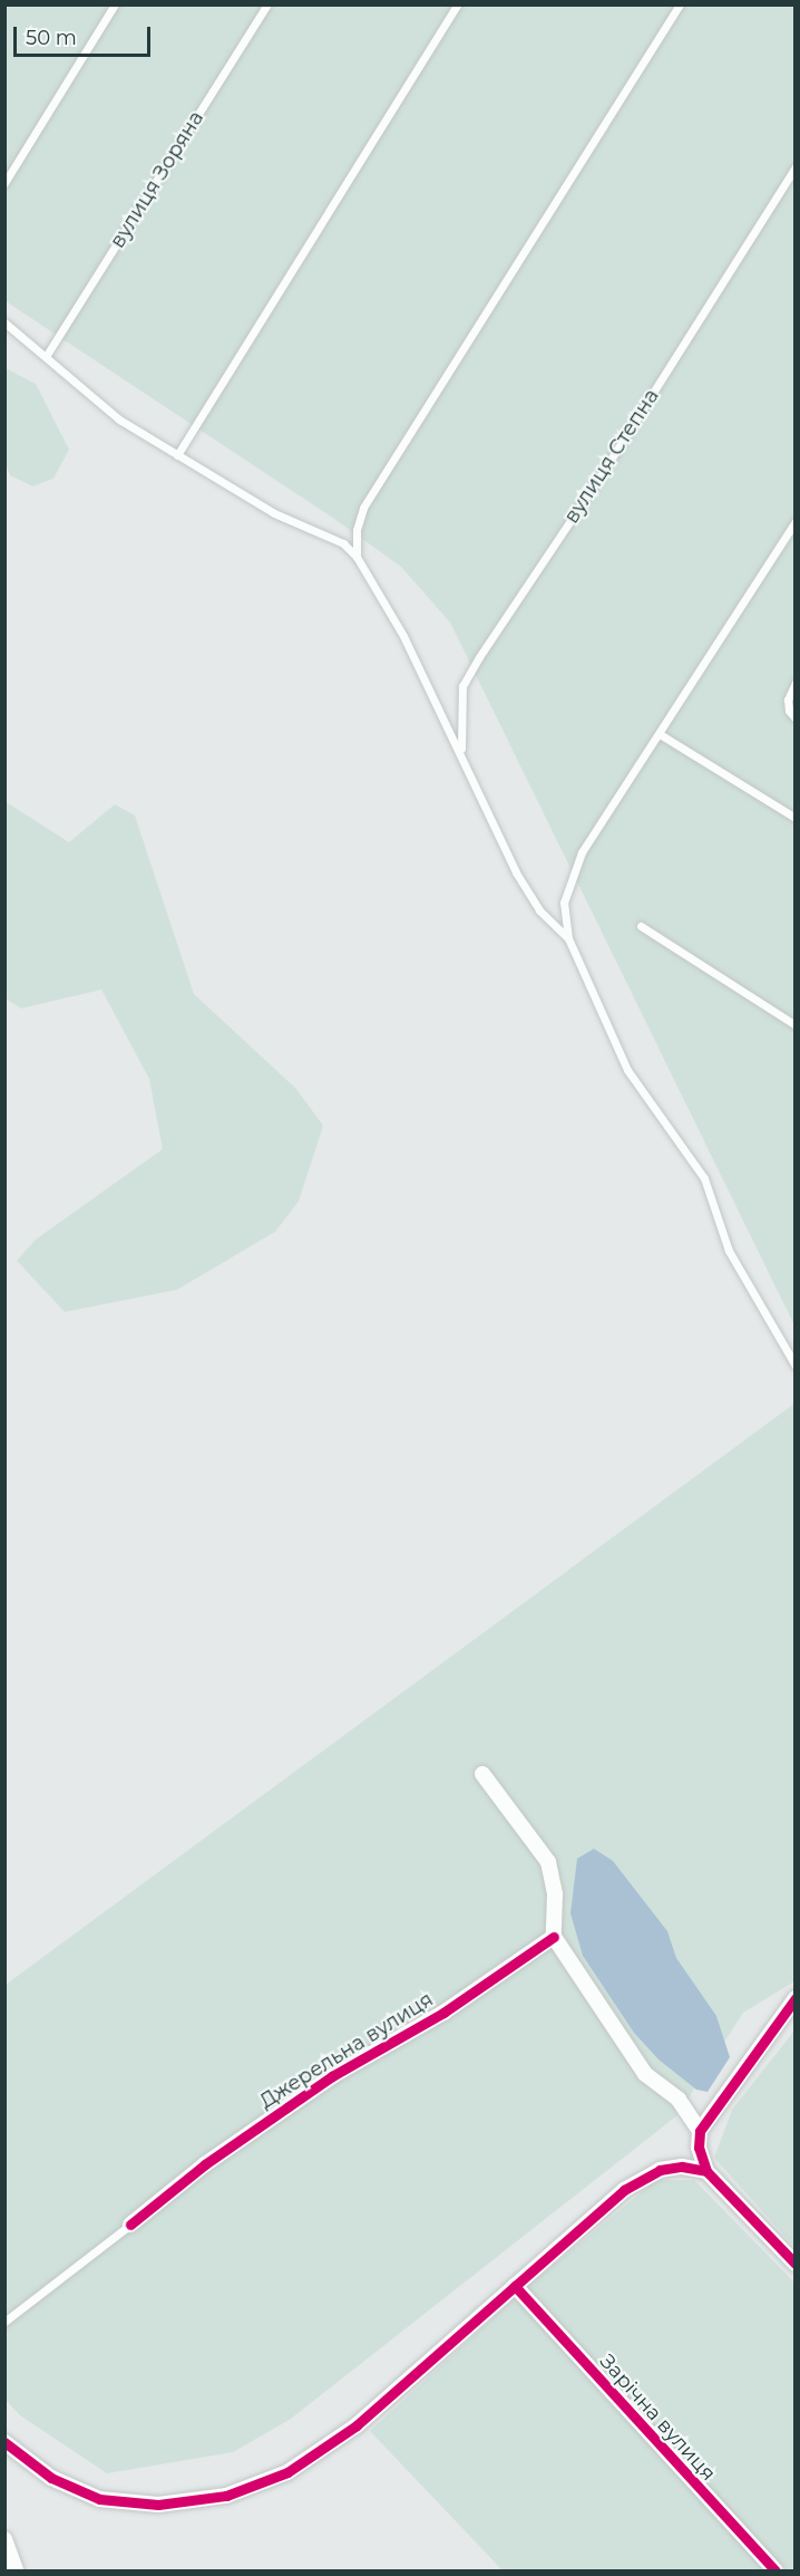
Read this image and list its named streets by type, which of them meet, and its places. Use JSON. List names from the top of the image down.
{
  "streets": {
    "street": ["Джерельна вулиця", "Зарічна вулиця"],
    "lane": ["вулиця Зоряна", "вулиця Степна"]
  },
  "scale_bar": "50 m"
}
